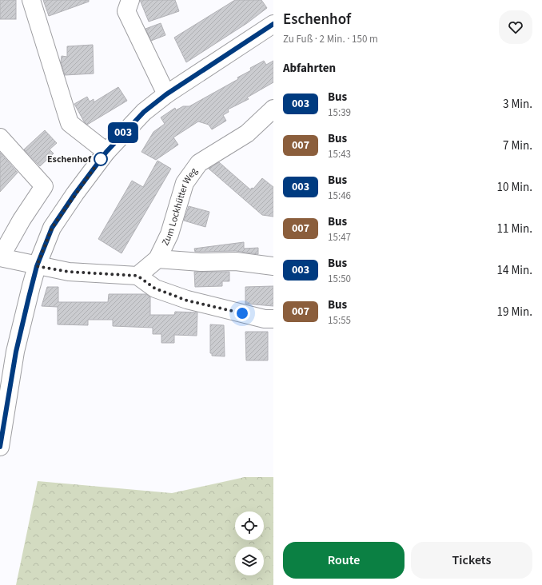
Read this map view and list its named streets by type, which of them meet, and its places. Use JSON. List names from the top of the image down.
{
  "streets": {
    "street": ["Zum Lockhütter Weg"]
  },
  "places": ["Eschenhof"],
  "lines": ["bus line 003"],
  "page": {
    "on_map": "003",
    "heading": [
      ["Eschenhof", "Zu Fuß · 2 Min. · 150 m"],
      "Abfahrten"
    ],
    "list": [
      {
        "mark": "003",
        "name": "Bus",
        "note": "15:39",
        "value": "3 Min."
      },
      {
        "mark": "007",
        "name": "Bus",
        "note": "15:43",
        "value": "7 Min."
      },
      {
        "mark": "003",
        "name": "Bus",
        "note": "15:46",
        "value": "10 Min."
      },
      {
        "mark": "007",
        "name": "Bus",
        "note": "15:47",
        "value": "11 Min."
      },
      {
        "mark": "003",
        "name": "Bus",
        "note": "15:50",
        "value": "14 Min."
      },
      {
        "mark": "007",
        "name": "Bus",
        "note": "15:55",
        "value": "19 Min."
      }
    ],
    "buttons": ["Route", "Tickets"]
  }
}
